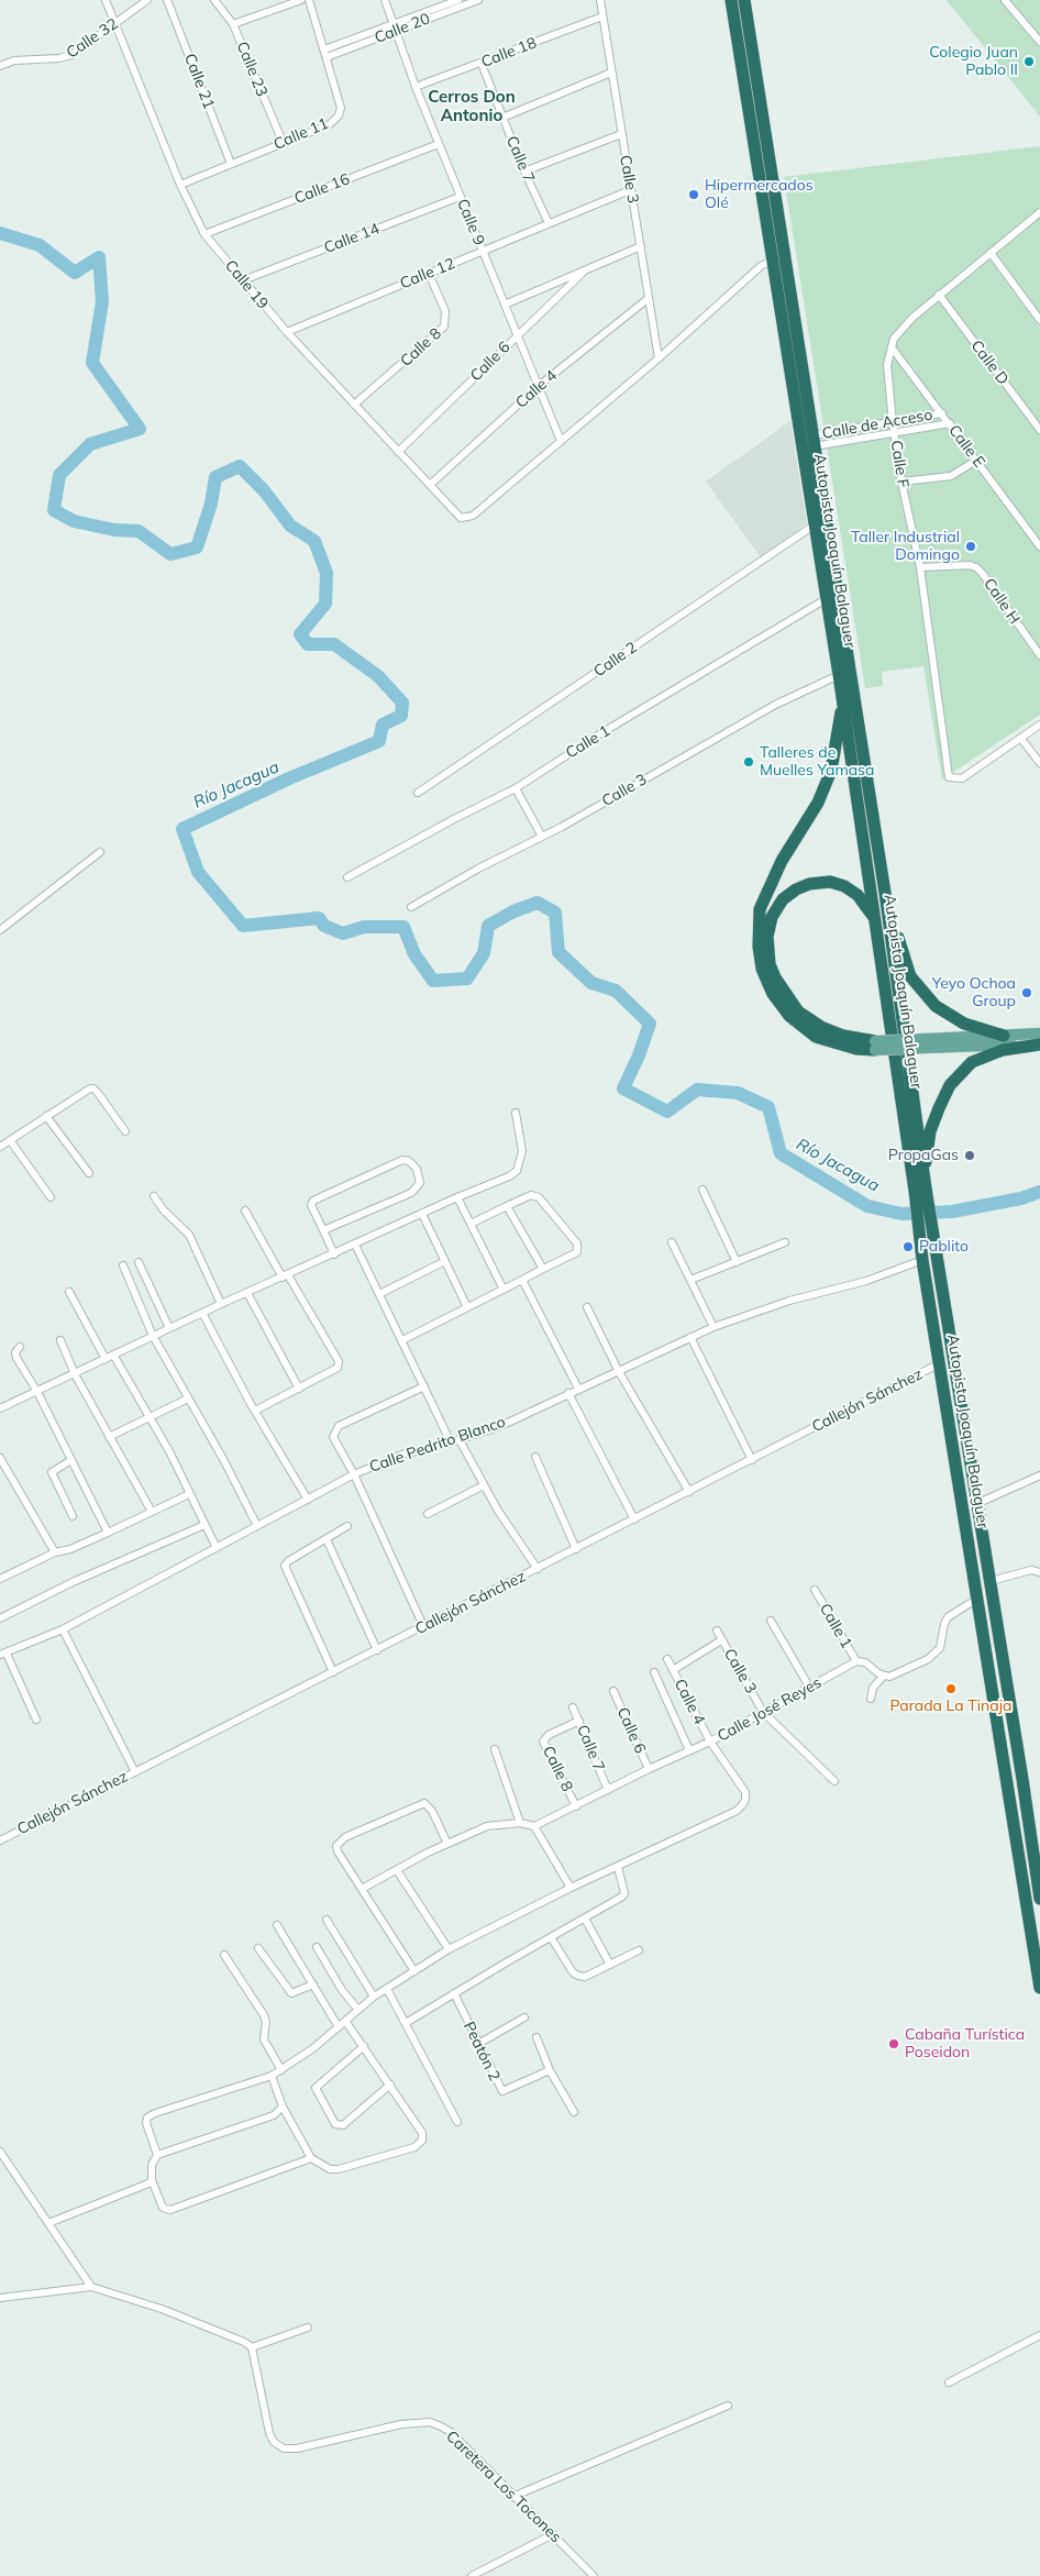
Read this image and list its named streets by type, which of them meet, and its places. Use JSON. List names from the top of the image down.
{
  "streets": {
    "highway": ["Autopista Joaquín Balaguer"],
    "street": [
      "Calle 20",
      "Calle 32",
      "Calle 18",
      "Calle 23",
      "Calle 21",
      "Calle 11",
      "Calle 7",
      "Calle 3",
      "Calle 16",
      "Calle 9",
      "Calle 14",
      "Calle 12",
      "Calle 19",
      "Calle 8",
      "Calle 6",
      "Calle D",
      "Calle 4",
      "Calle de Acceso",
      "Calle E",
      "Calle F",
      "Calle H",
      "Calle 2",
      "Calle 1",
      "Callejón Sánchez",
      "Calle Pedrito Blanco",
      "Calle José Reyes",
      "Peatón 2",
      "Caretera Los Tocones"
    ]
  },
  "crossings": [
    ["Calle 20", "Calle 11"],
    ["Calle 20", "Calle 9"],
    ["Calle 32", "Calle 19"],
    ["Calle 18", "Calle 7"],
    ["Calle 18", "Calle 3"],
    ["Calle 18", "Calle 9"],
    ["Calle 23", "Calle 11"],
    ["Calle 21", "Calle 11"],
    ["Calle 11", "Calle 19"],
    ["Calle 7", "Calle 12"],
    ["Calle 7", "Calle 8"],
    ["Calle 7", "Calle José Reyes"],
    ["Calle 3", "Calle 12"],
    ["Calle 3", "Calle 4"],
    ["Calle 3", "Autopista Joaquín Balaguer"],
    ["Calle 3", "Calle José Reyes"],
    ["Calle 16", "Calle 9"],
    ["Calle 16", "Calle 19"],
    ["Calle 9", "Calle 14"],
    ["Calle 9", "Calle 12"],
    ["Calle 9", "Calle 19"],
    ["Calle 9", "Calle 6"],
    ["Calle 9", "Calle 4"],
    ["Calle 14", "Calle 19"],
    ["Calle 12", "Calle 19"],
    ["Calle 12", "Calle 8"],
    ["Calle 19", "Calle 8"],
    ["Calle 19", "Calle 6"],
    ["Calle 19", "Calle 4"],
    ["Calle 8", "Calle José Reyes"],
    ["Calle 6", "Calle José Reyes"],
    ["Calle D", "Calle F"],
    ["Calle 4", "Calle José Reyes"],
    ["Calle de Acceso", "Calle E"],
    ["Calle de Acceso", "Calle F"],
    ["Calle de Acceso", "Autopista Joaquín Balaguer"],
    ["Calle E", "Calle F"],
    ["Calle F", "Calle H"],
    ["Autopista Joaquín Balaguer", "Calle 2"],
    ["Autopista Joaquín Balaguer", "Calle 1"],
    ["Autopista Joaquín Balaguer", "Callejón Sánchez"],
    ["Autopista Joaquín Balaguer", "Calle Pedrito Blanco"],
    ["Calle 1", "Calle José Reyes"]
  ],
  "districts": ["Cerros Don Antonio"],
  "water": ["Río Jacagua"],
  "places": [
    "Colegio Juan Pablo II",
    "Hipermercados Olé",
    "Taller Industrial Domingo",
    "Talleres de Muelles Yamasa",
    "Yeyo Ochoa Group",
    "PropaGas",
    "Pablito",
    "Parada La Tinaja",
    "Cabaña Turística Poseidon"
  ]
}
